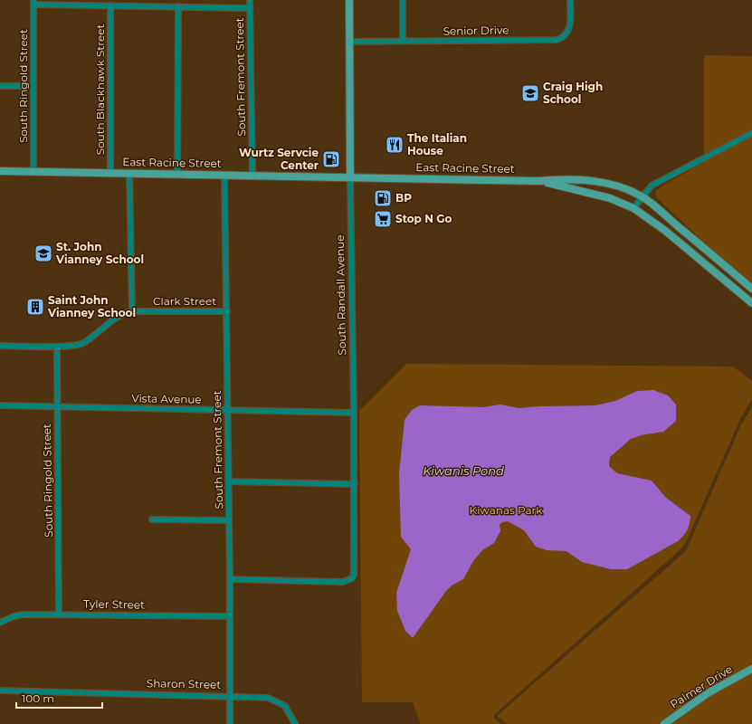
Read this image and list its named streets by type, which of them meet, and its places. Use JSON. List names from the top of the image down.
{
  "streets": {
    "main road": ["East Racine Street", "South Randall Avenue", "Palmer Drive"],
    "street": [
      "Senior Drive",
      "South Fremont Street",
      "South Ringold Street",
      "South Blackhawk Street",
      "Clark Street",
      "Vista Avenue",
      "Tyler Street",
      "Sharon Street"
    ]
  },
  "crossings": [
    ["Senior Drive", "South Randall Avenue"],
    ["South Fremont Street", "East Racine Street"],
    ["South Fremont Street", "South Randall Avenue"],
    ["South Fremont Street", "Clark Street"],
    ["South Fremont Street", "Vista Avenue"],
    ["South Fremont Street", "Tyler Street"],
    ["South Fremont Street", "Sharon Street"],
    ["South Ringold Street", "East Racine Street"],
    ["South Ringold Street", "Clark Street"],
    ["South Ringold Street", "Vista Avenue"],
    ["South Ringold Street", "Tyler Street"],
    ["South Blackhawk Street", "East Racine Street"],
    ["East Racine Street", "South Randall Avenue"],
    ["South Randall Avenue", "Vista Avenue"]
  ],
  "water": ["Kiwanis Pond"],
  "parks": ["Kiwanas Park"],
  "places": {
    "school or university": ["Craig High School", "St. John Vianney School"],
    "restaurant": ["The Italian House"],
    "fuel station": ["Wurtz Servcie Center", "BP"],
    "supermarket": ["Stop N Go"],
    "building": ["Saint John Vianney School"]
  },
  "scale_bar": "100 m"
}
